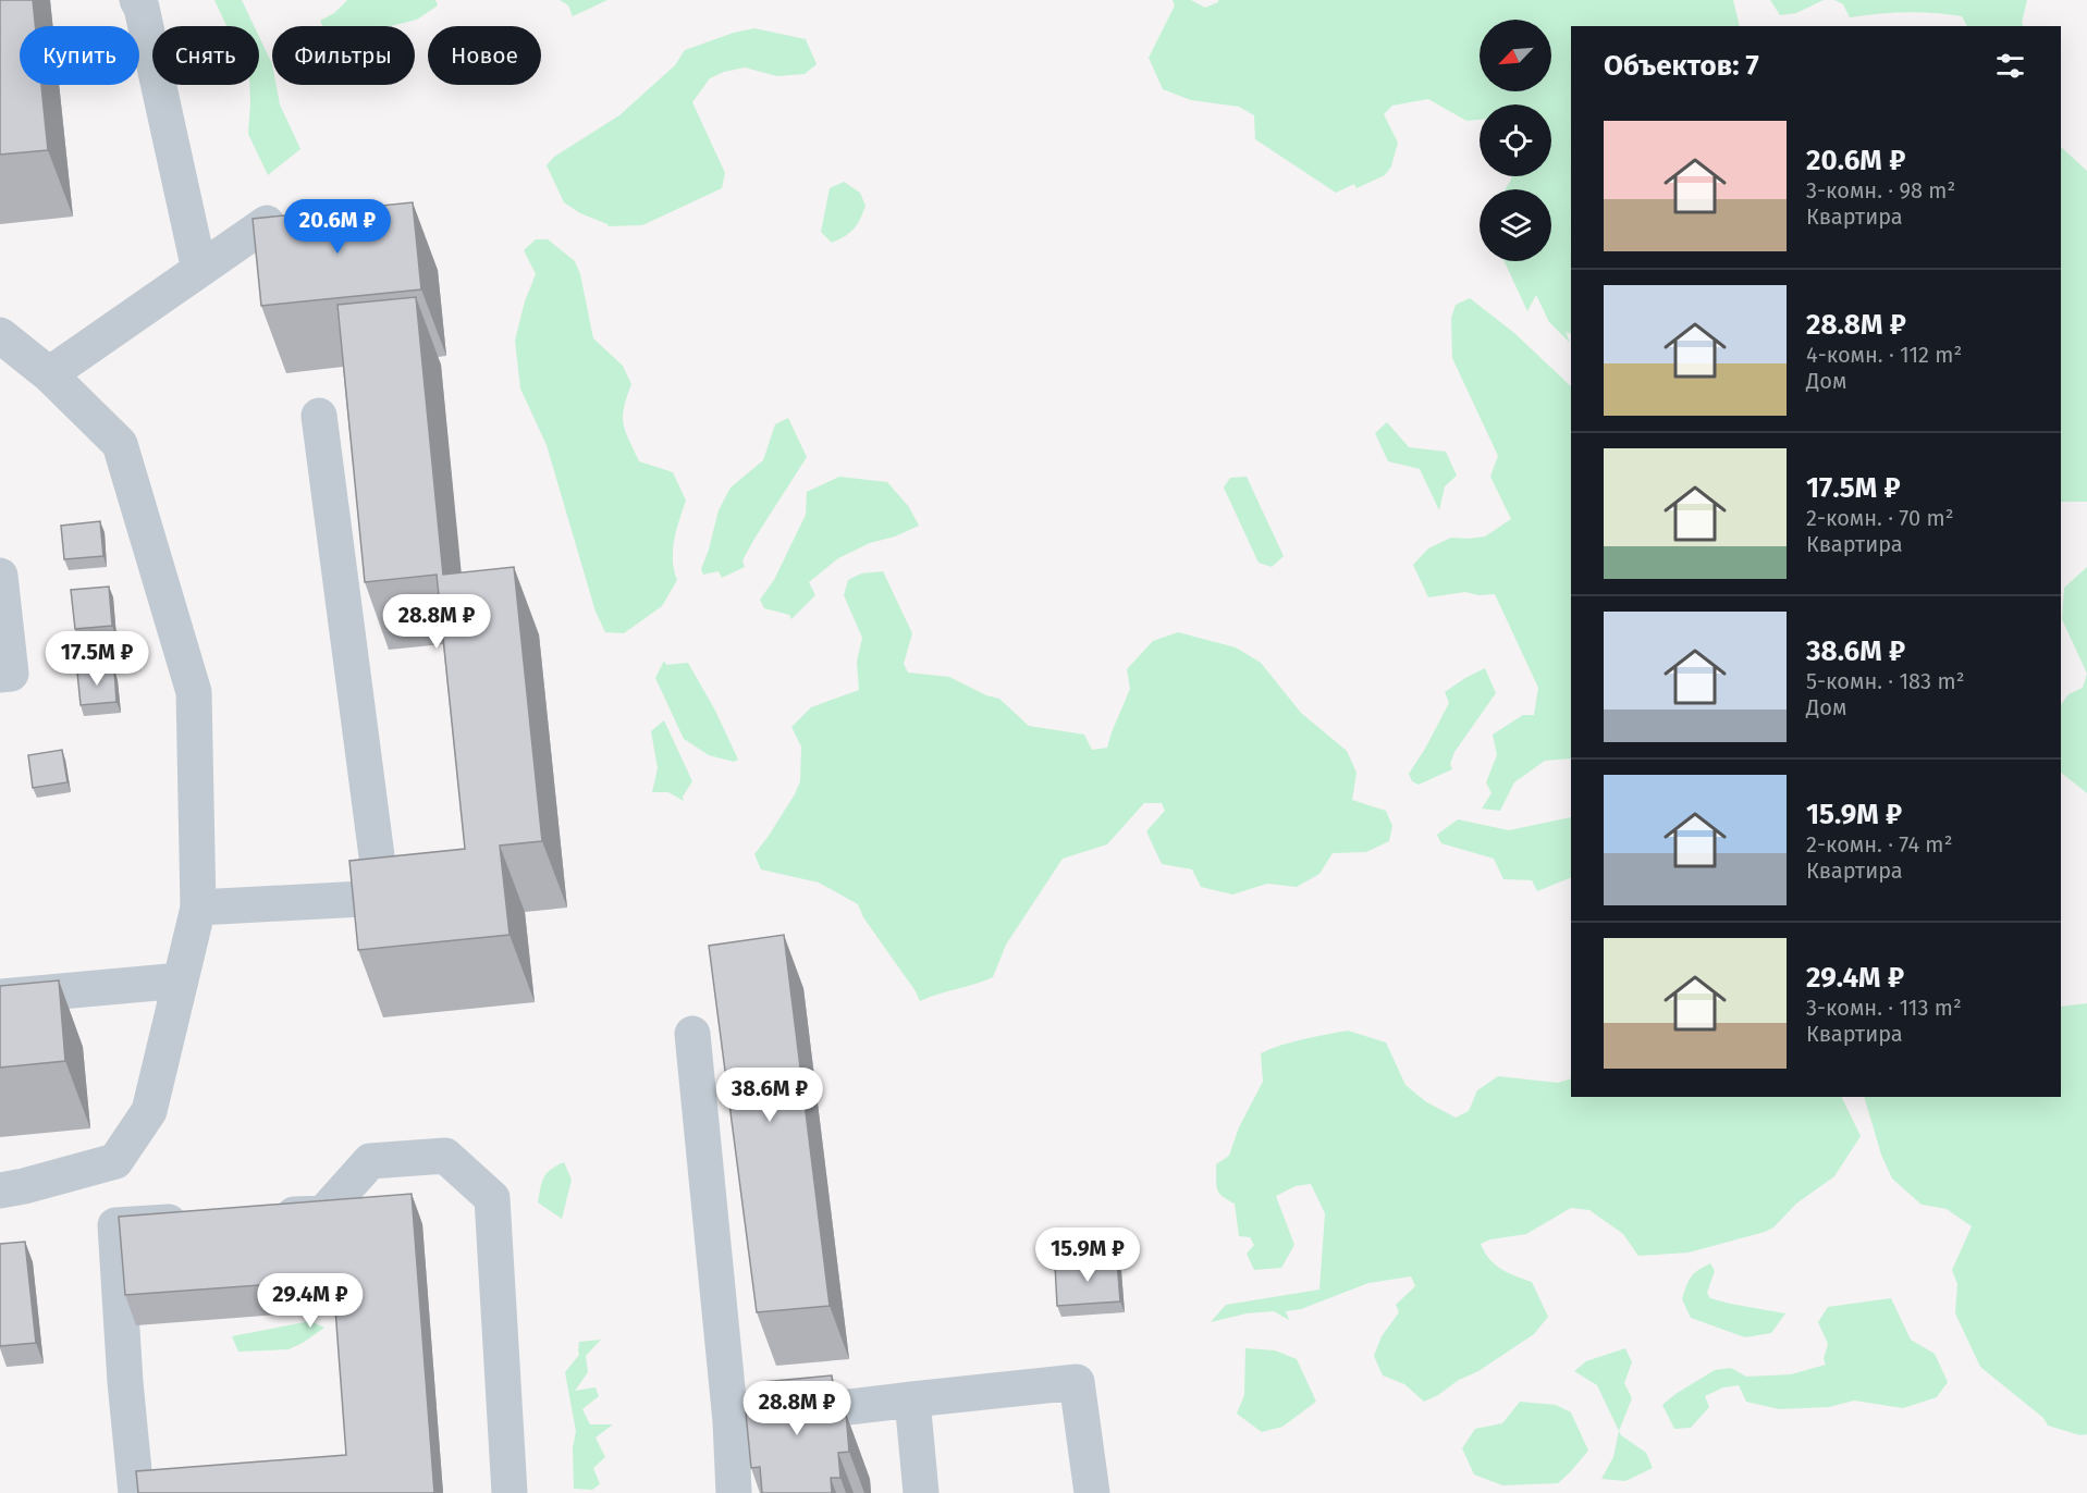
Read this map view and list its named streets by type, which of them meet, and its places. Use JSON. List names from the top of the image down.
{
  "north": "bottom left",
  "page": {
    "chip": [
      "Купить",
      "Снять",
      "Фильтры",
      "Новое"
    ],
    "heading": "Объектов: 7",
    "list": [
      {
        "name": "20.6M ₽",
        "note": "3-комн. · 98 m² · Квартира"
      },
      {
        "name": "28.8M ₽",
        "note": "4-комн. · 112 m² · Дом"
      },
      {
        "name": "17.5M ₽",
        "note": "2-комн. · 70 m² · Квартира"
      },
      {
        "name": "38.6M ₽",
        "note": "5-комн. · 183 m² · Дом"
      },
      {
        "name": "15.9M ₽",
        "note": "2-комн. · 74 m² · Квартира"
      },
      {
        "name": "29.4M ₽",
        "note": "3-комн. · 113 m² · Квартира"
      }
    ],
    "price": [
      "20.6M ₽",
      "28.8M ₽",
      "17.5M ₽",
      "38.6M ₽",
      "15.9M ₽",
      "29.4M ₽",
      "28.8M ₽"
    ]
  }
}
